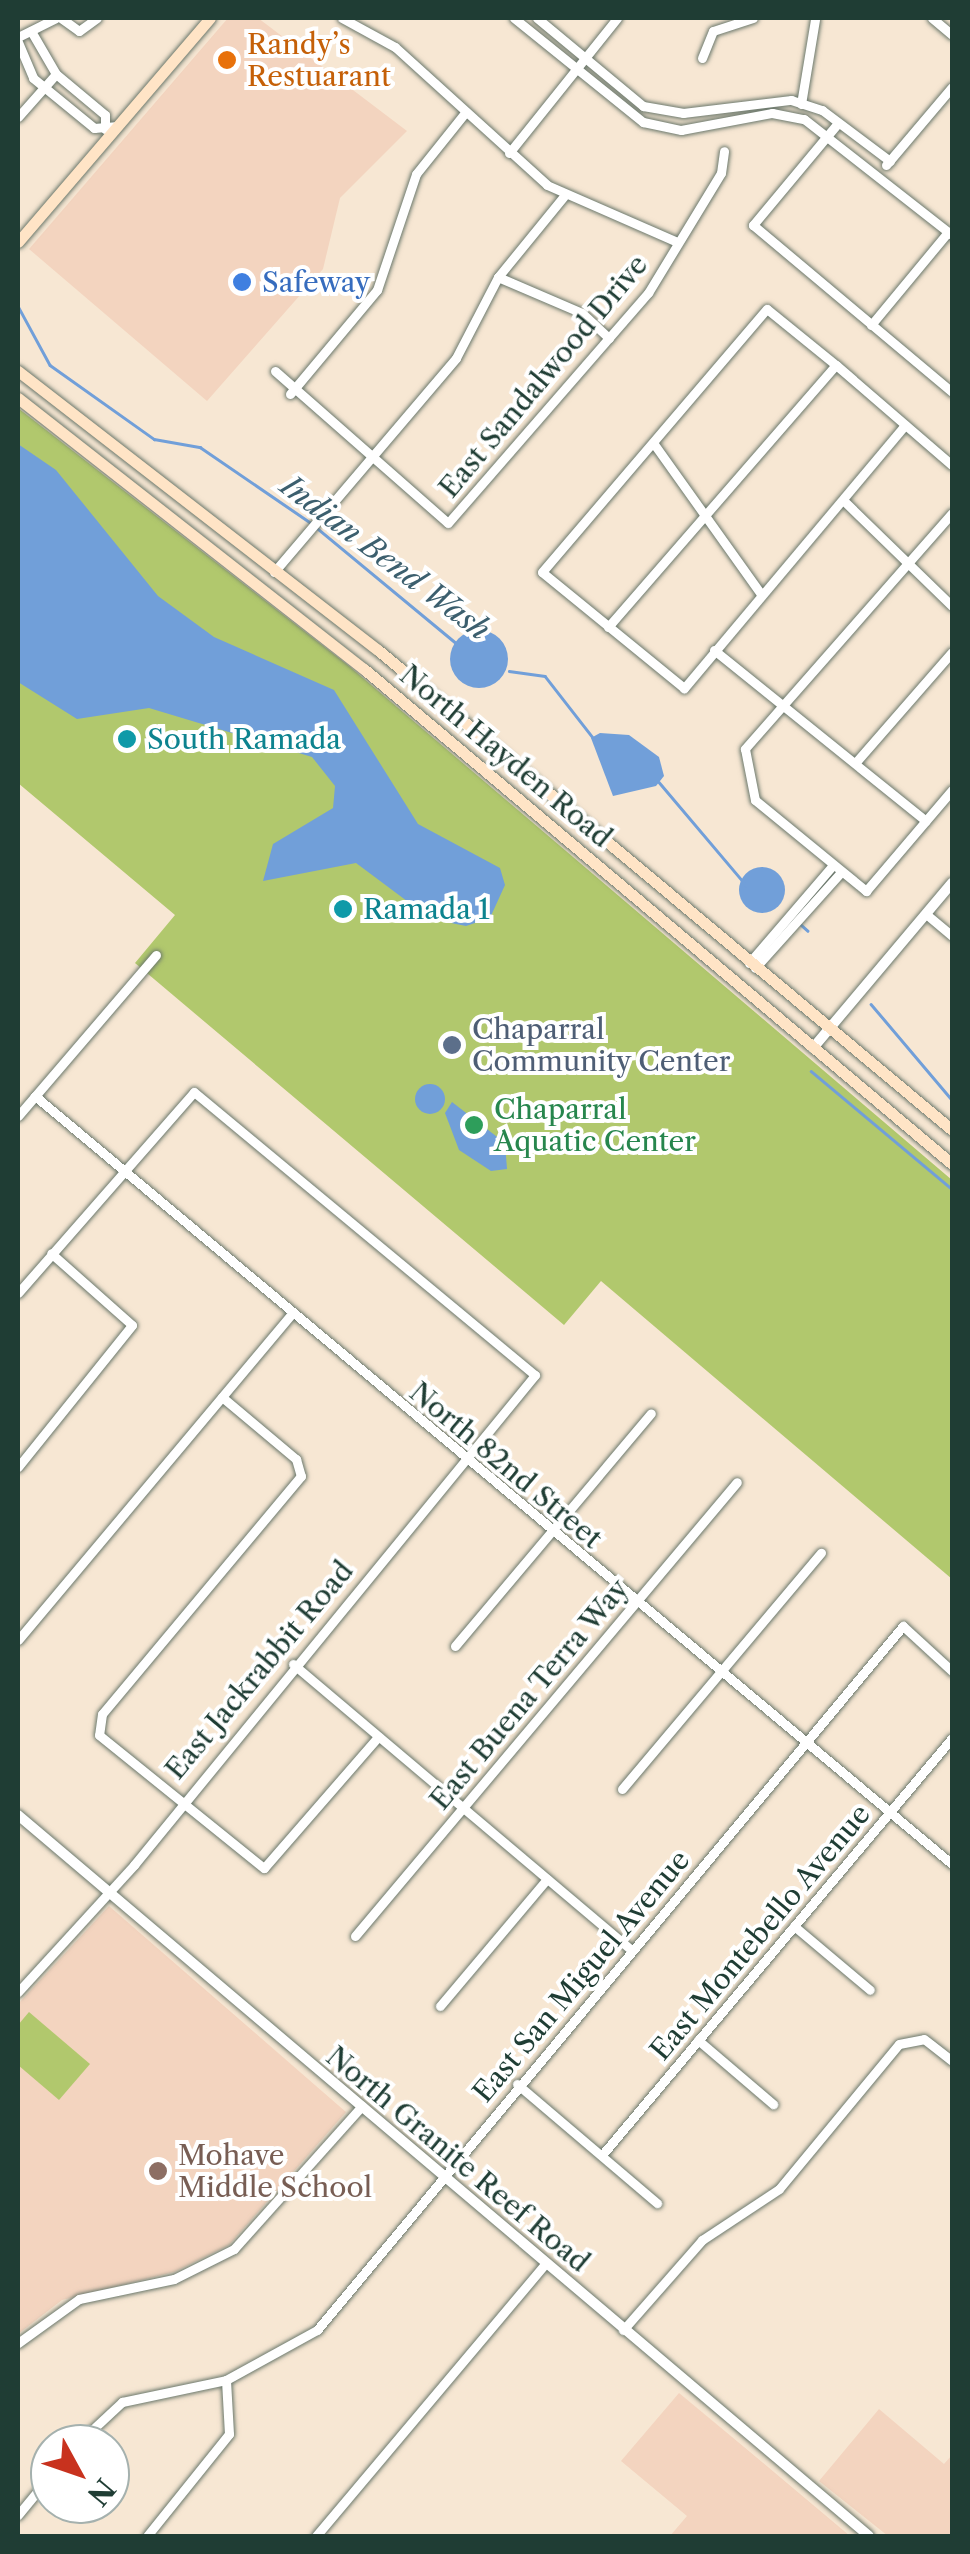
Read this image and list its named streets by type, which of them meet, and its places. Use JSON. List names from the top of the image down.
{
  "streets": {
    "main road": ["North Hayden Road"],
    "street": [
      "East Sandalwood Drive",
      "North 82nd Street",
      "East Jackrabbit Road",
      "East Buena Terra Way",
      "East Montebello Avenue",
      "East San Miguel Avenue",
      "North Granite Reef Road"
    ]
  },
  "crossings": [
    ["North 82nd Street", "East Jackrabbit Road"],
    ["North 82nd Street", "East Buena Terra Way"],
    ["North 82nd Street", "East Montebello Avenue"],
    ["North 82nd Street", "East San Miguel Avenue"],
    ["East Jackrabbit Road", "North Granite Reef Road"],
    ["East San Miguel Avenue", "North Granite Reef Road"]
  ],
  "water": ["Indian Bend Wash"],
  "places": [
    "Randy’s Restuarant",
    "Safeway",
    "South Ramada",
    "Ramada 1",
    "Chaparral Community Center",
    "Chaparral Aquatic Center",
    "Mohave Middle School"
  ],
  "north": "bottom right"
}
